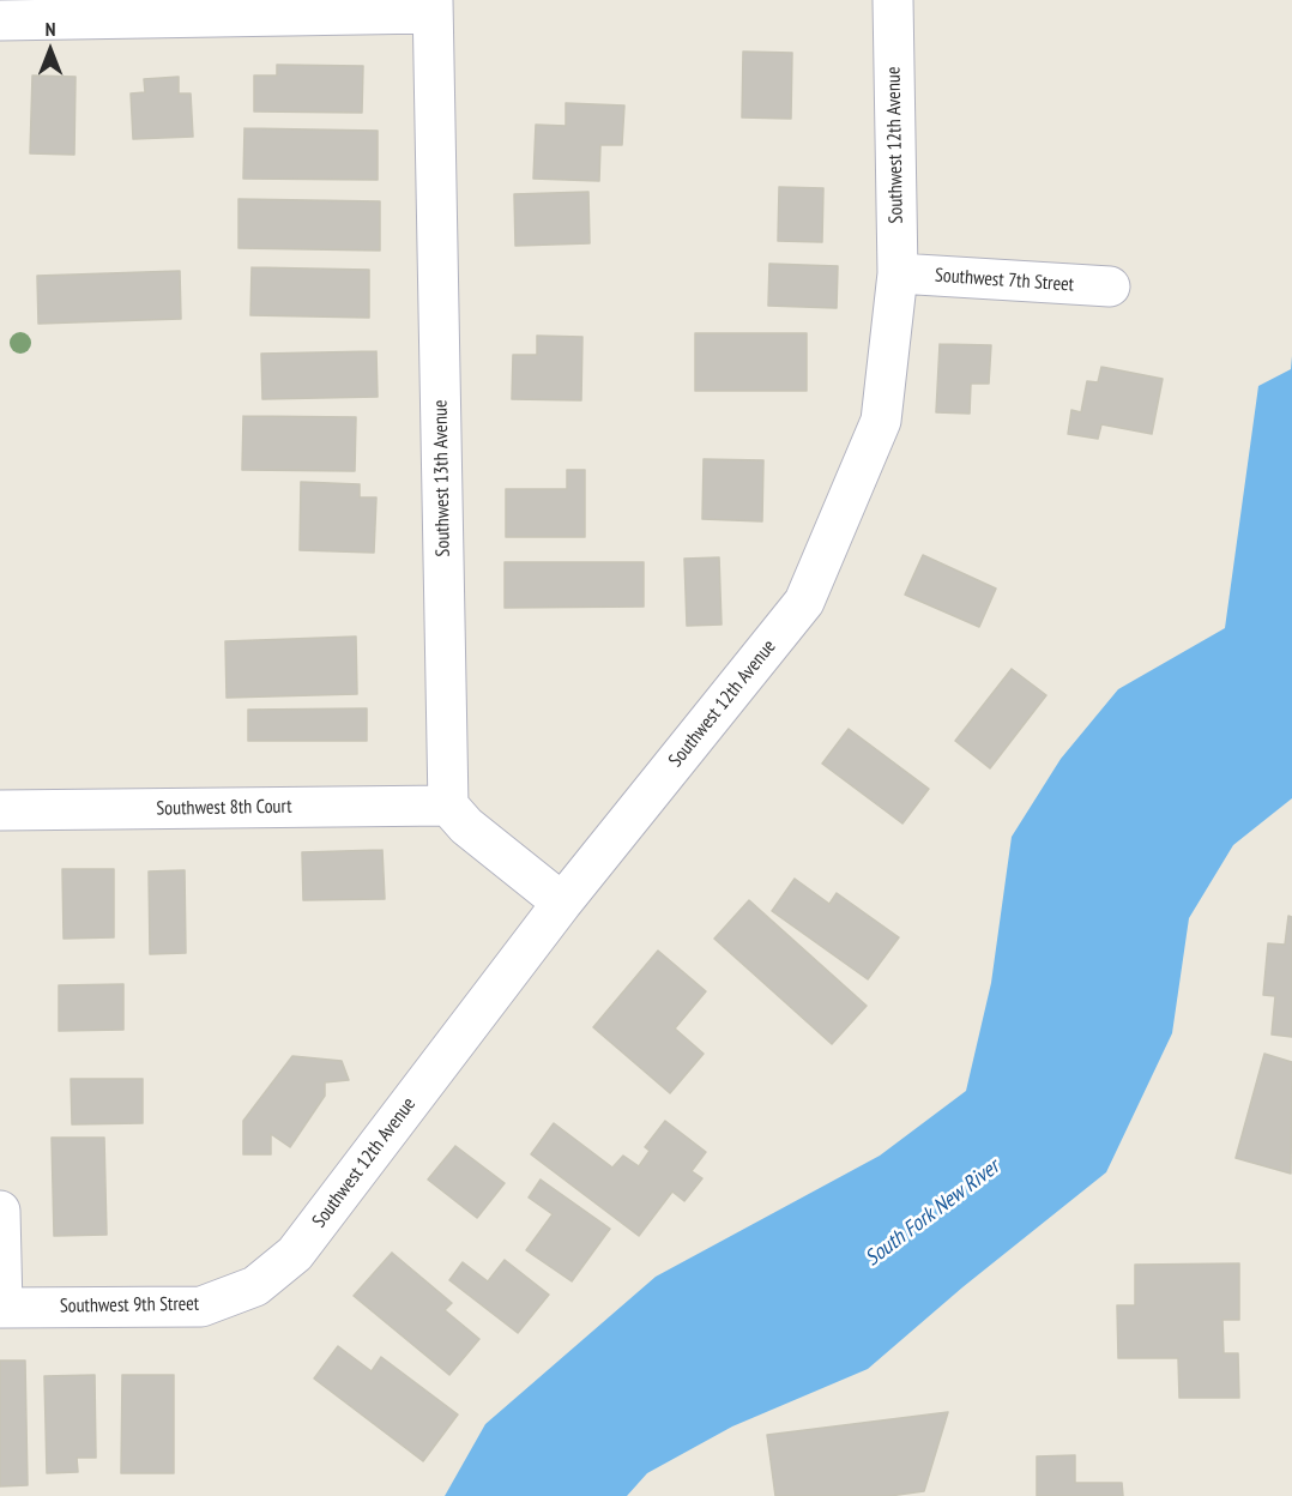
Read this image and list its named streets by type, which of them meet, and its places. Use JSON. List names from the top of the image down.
{
  "streets": {
    "street": [
      "Southwest 12th Avenue",
      "Southwest 7th Street",
      "Southwest 13th Avenue",
      "Southwest 8th Court",
      "Southwest 9th Street"
    ]
  },
  "crossings": [
    ["Southwest 12th Avenue", "Southwest 7th Street"],
    ["Southwest 12th Avenue", "Southwest 9th Street"],
    ["Southwest 13th Avenue", "Southwest 8th Court"]
  ],
  "water": ["South Fork New River"],
  "north": "top"
}
